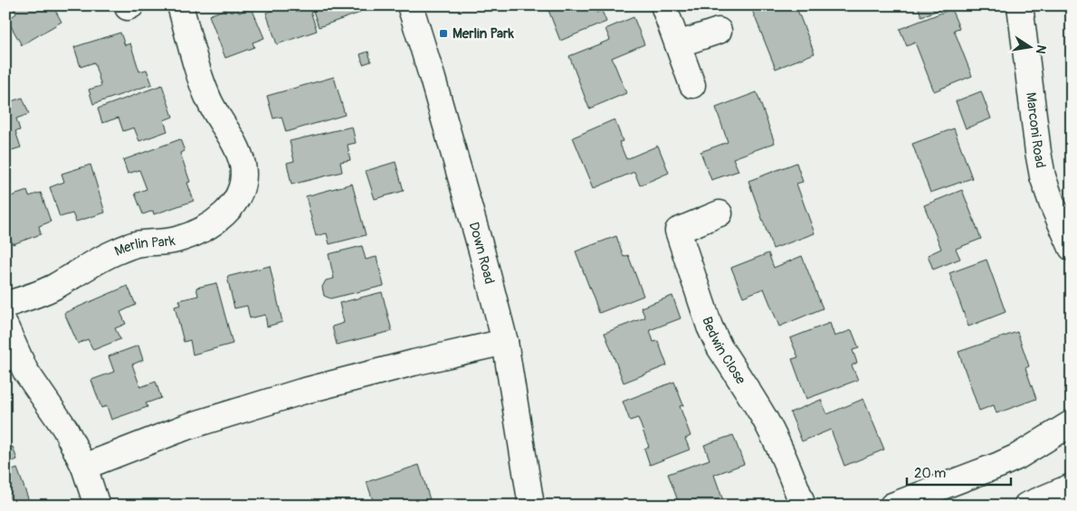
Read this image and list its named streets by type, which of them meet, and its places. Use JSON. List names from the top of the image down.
{
  "streets": {
    "street": [
      "Marconi Road",
      "Merlin Park",
      "Down Road",
      "Bedwin Close"
    ]
  },
  "places": {
    "transit": ["Merlin Park"]
  },
  "scale_bar": "20 m",
  "north": "right"
}
